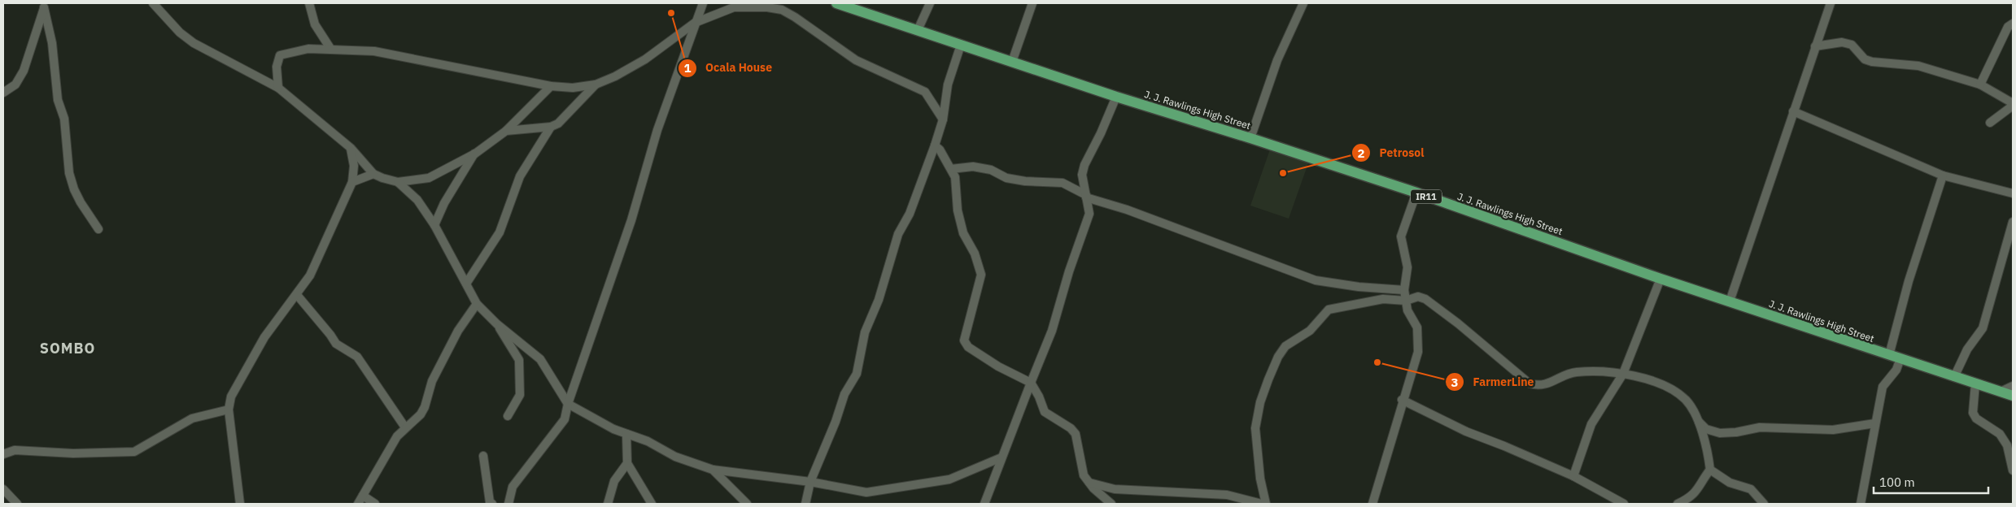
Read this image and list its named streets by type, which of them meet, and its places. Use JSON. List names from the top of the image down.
{
  "streets": {
    "main road": ["J. J. Rawlings High Street", "IR11"]
  },
  "districts": ["SOMBO"],
  "places": ["Ocala House", "Petrosol", "FarmerLine"],
  "scale_bar": "100 m"
}
